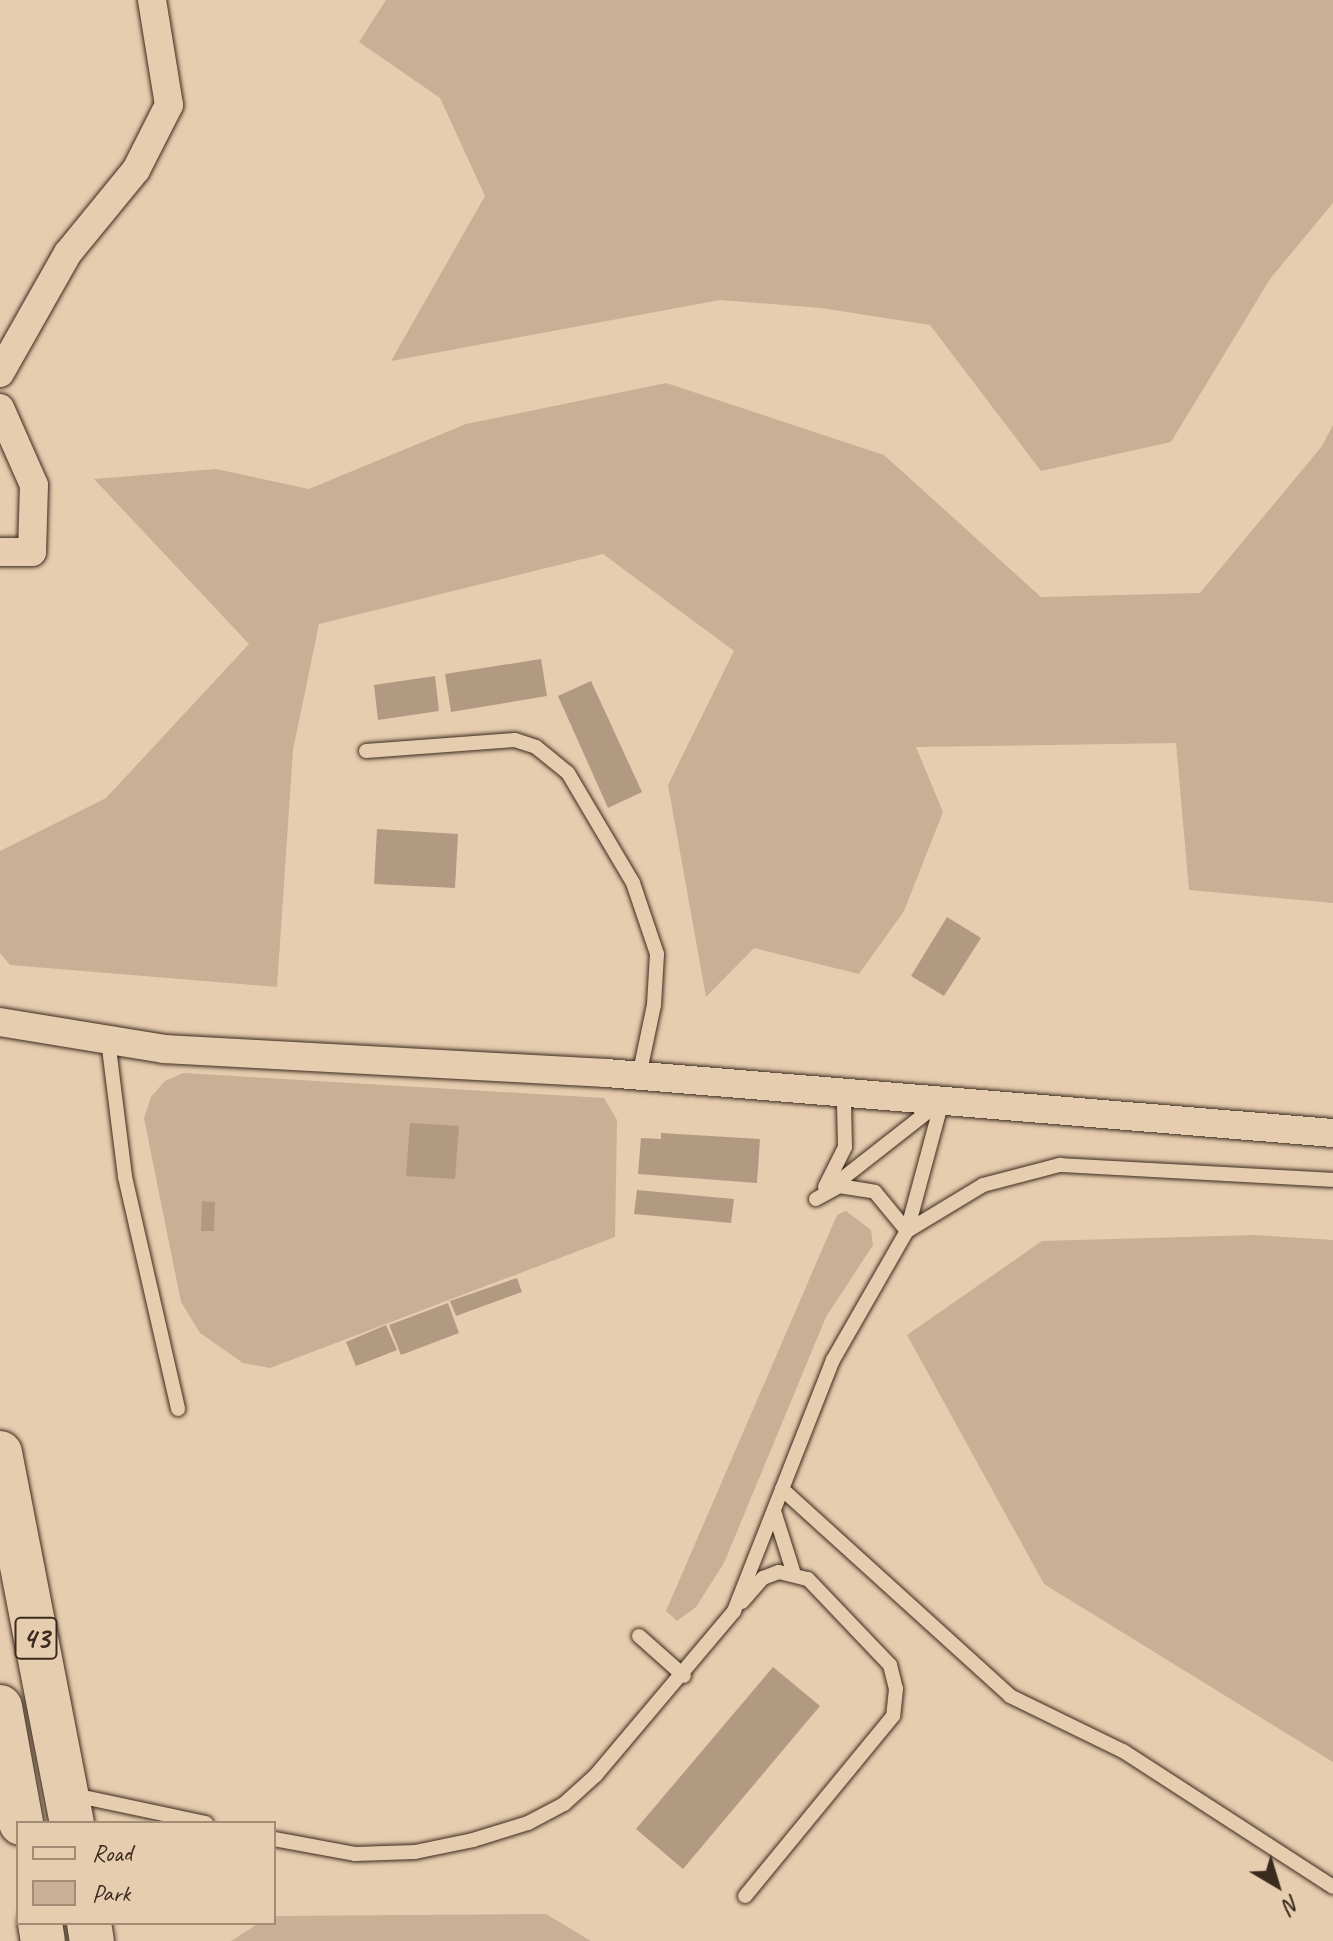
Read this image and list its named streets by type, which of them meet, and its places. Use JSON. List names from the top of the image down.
{
  "streets": {
    "main road": ["43"]
  },
  "legend": ["Road", "Park"],
  "north": "bottom right"
}
